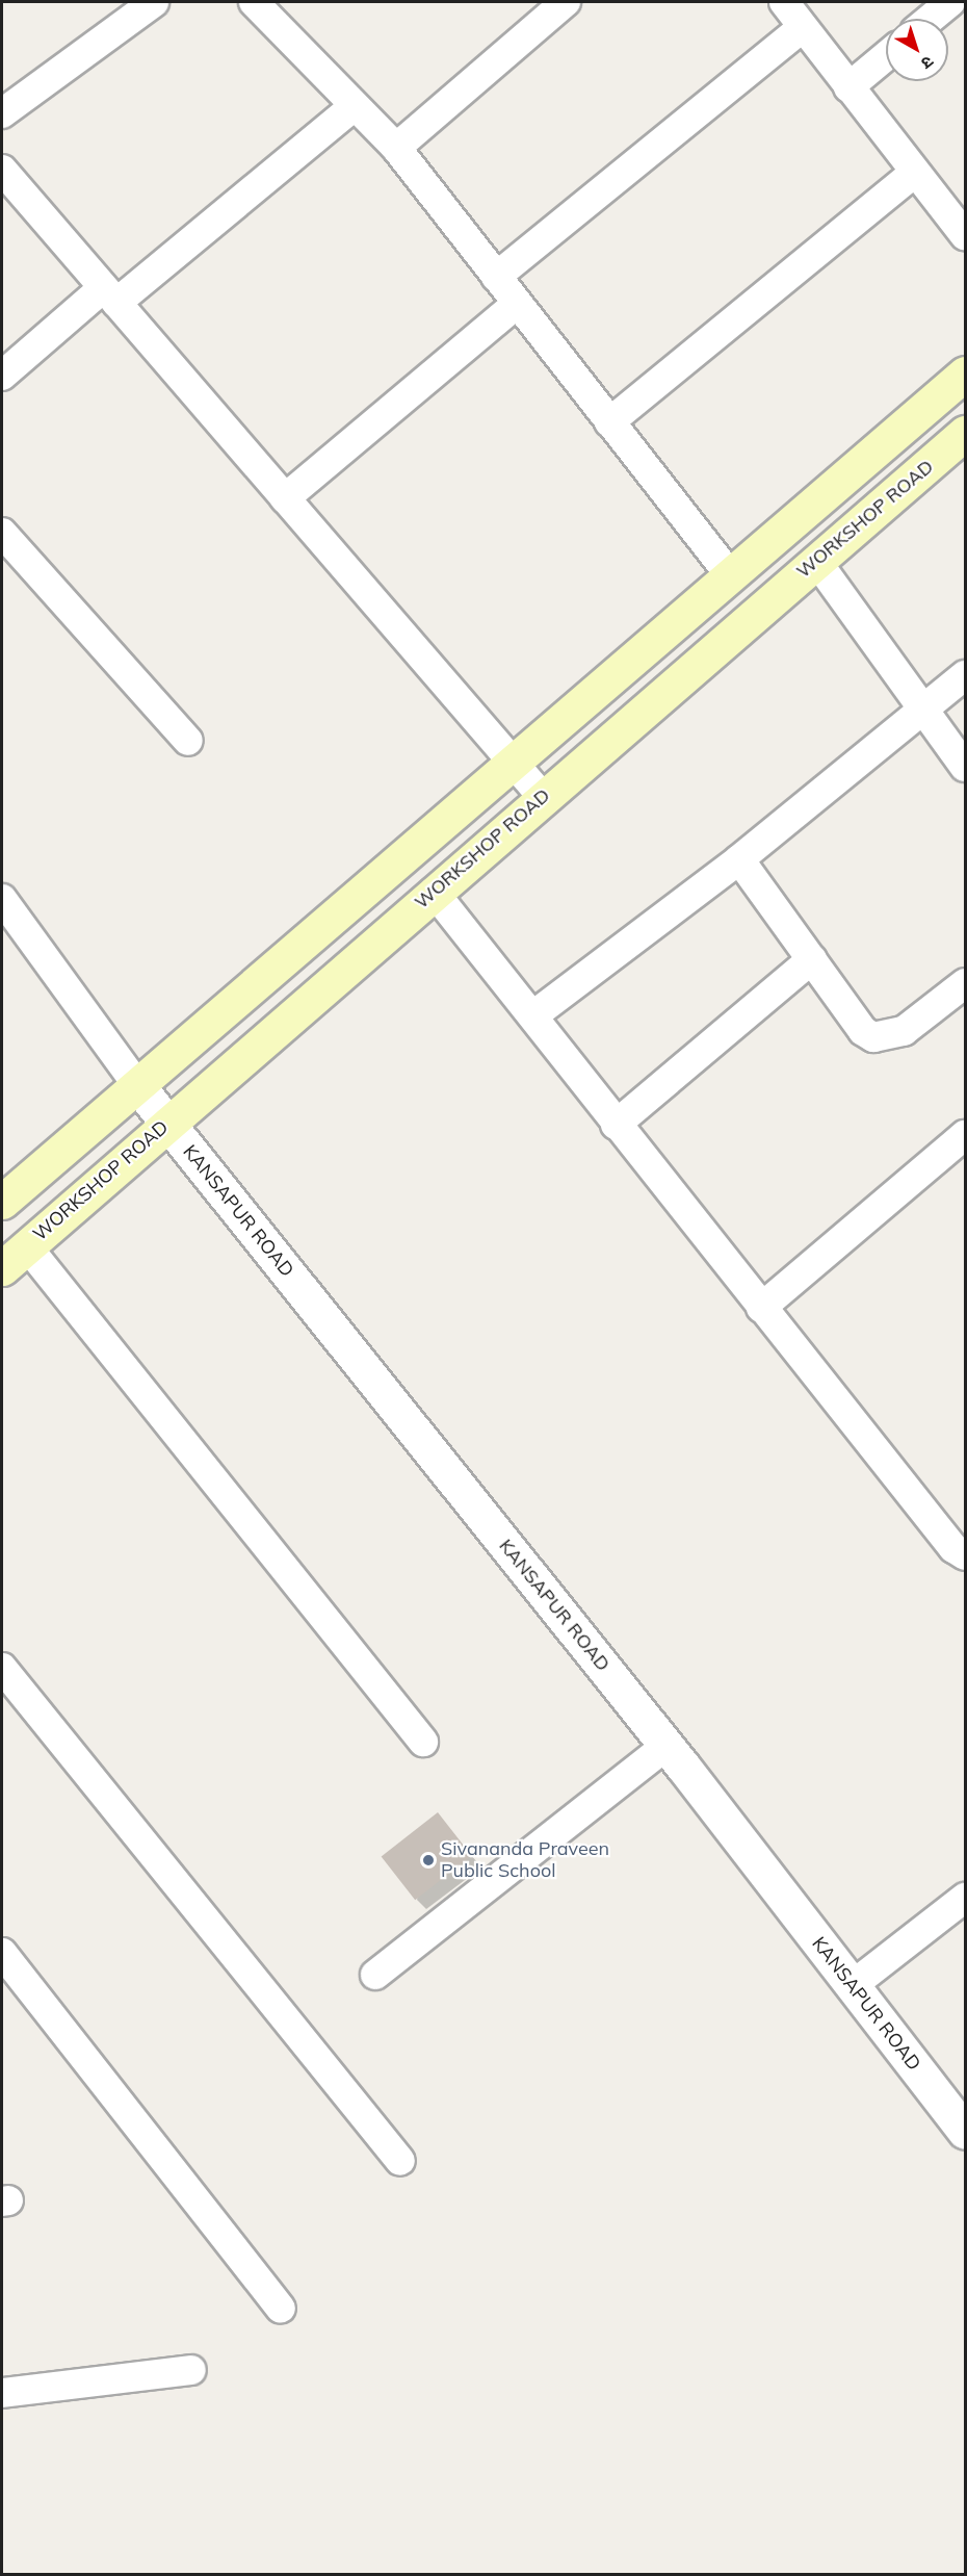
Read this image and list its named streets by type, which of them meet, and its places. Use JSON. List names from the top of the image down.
{
  "streets": {
    "main road": ["WORKSHOP ROAD"],
    "street": ["KANSAPUR ROAD"]
  },
  "crossings": [
    ["WORKSHOP ROAD", "KANSAPUR ROAD"]
  ],
  "places": ["Sivananda Praveen Public School"],
  "north": "bottom right"
}
